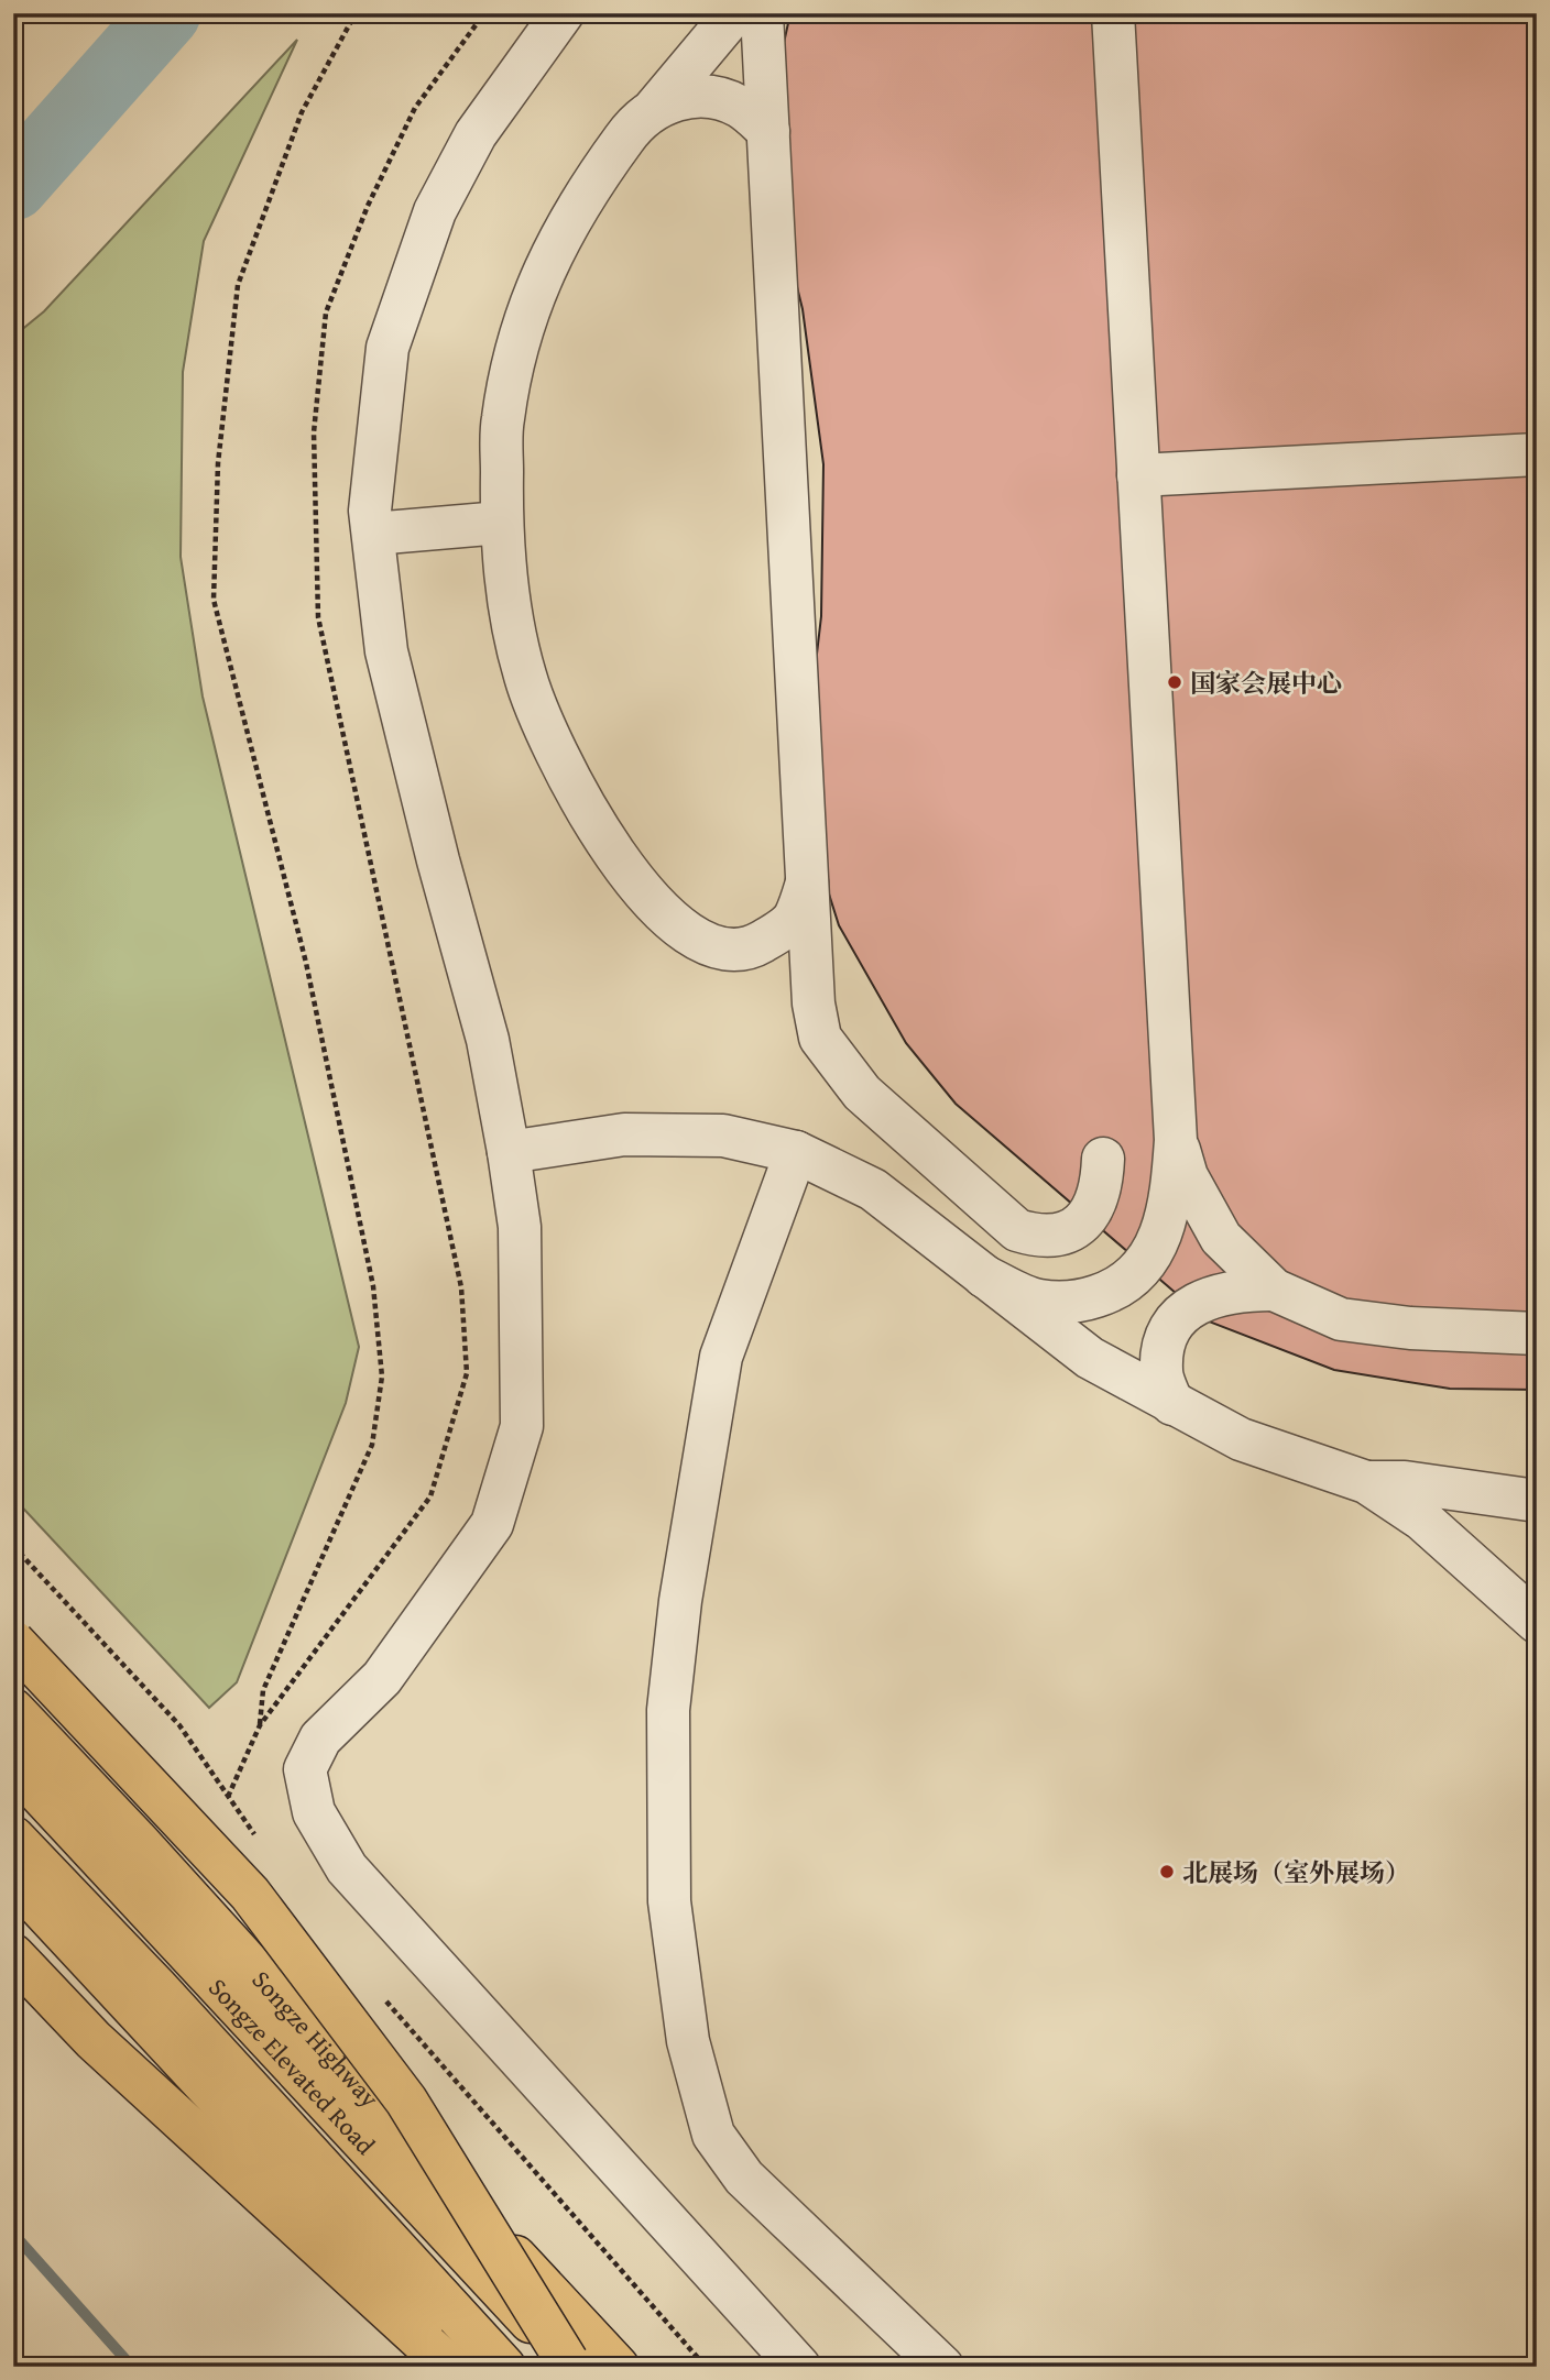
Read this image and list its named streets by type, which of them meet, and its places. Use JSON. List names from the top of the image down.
{
  "streets": {
    "main road": ["Songze Highway", "Songze Elevated Road"]
  },
  "places": ["国家会展中心", "北展场（室外展场）"]
}
